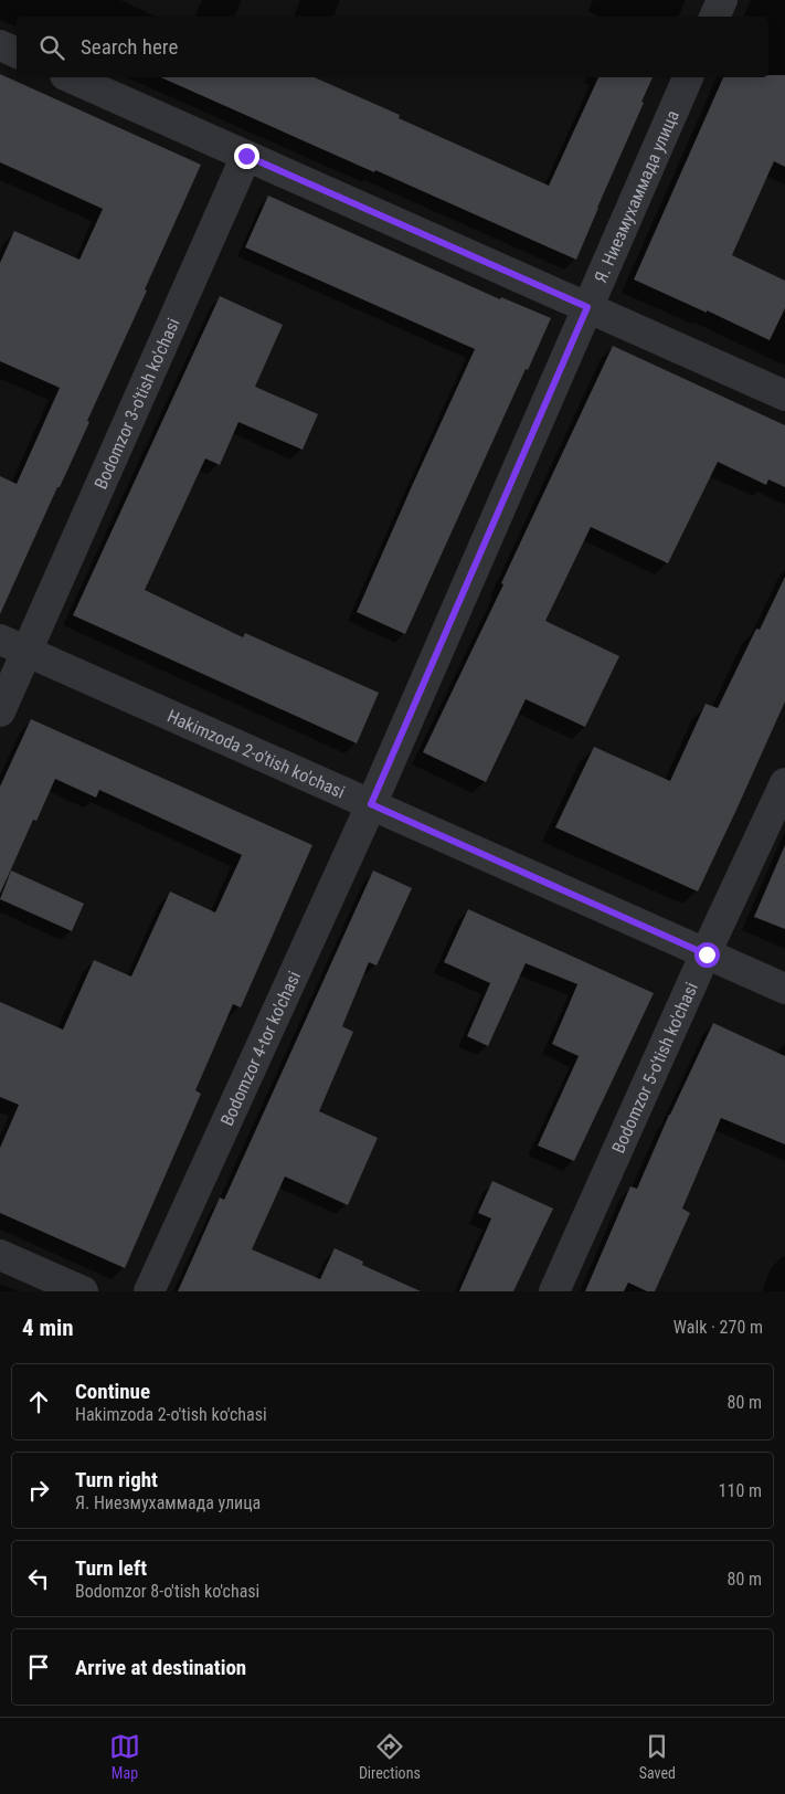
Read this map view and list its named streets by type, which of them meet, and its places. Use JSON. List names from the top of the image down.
{
  "streets": {
    "street": [
      "Я. Ниезмухаммада улица",
      "Bodomzor 3-o'tish ko'chasi",
      "Hakimzoda 2-o'tish ko'chasi",
      "Bodomzor 4-tor ko'chasi",
      "Bodomzor 5-o'tish ko'chasi"
    ]
  },
  "crossings": [
    ["Я. Ниезмухаммада улица", "Hakimzoda 2-o'tish ko'chasi"],
    ["Я. Ниезмухаммада улица", "Bodomzor 4-tor ko'chasi"],
    ["Bodomzor 3-o'tish ko'chasi", "Hakimzoda 2-o'tish ko'chasi"],
    ["Hakimzoda 2-o'tish ko'chasi", "Bodomzor 4-tor ko'chasi"],
    ["Hakimzoda 2-o'tish ko'chasi", "Bodomzor 5-o'tish ko'chasi"]
  ],
  "page": {
    "search": "Search here",
    "heading": ["4 min", "Walk · 270 m"],
    "list": [
      ["Continue", "Hakimzoda 2-o'tish ko'chasi", "80 m"],
      ["Turn right", "Я. Ниезмухаммада улица", "110 m"],
      ["Turn left", "Bodomzor 8-o'tish ko'chasi", "80 m"],
      "Arrive at destination"
    ],
    "nav": ["Map", "Directions", "Saved"]
  }
}
